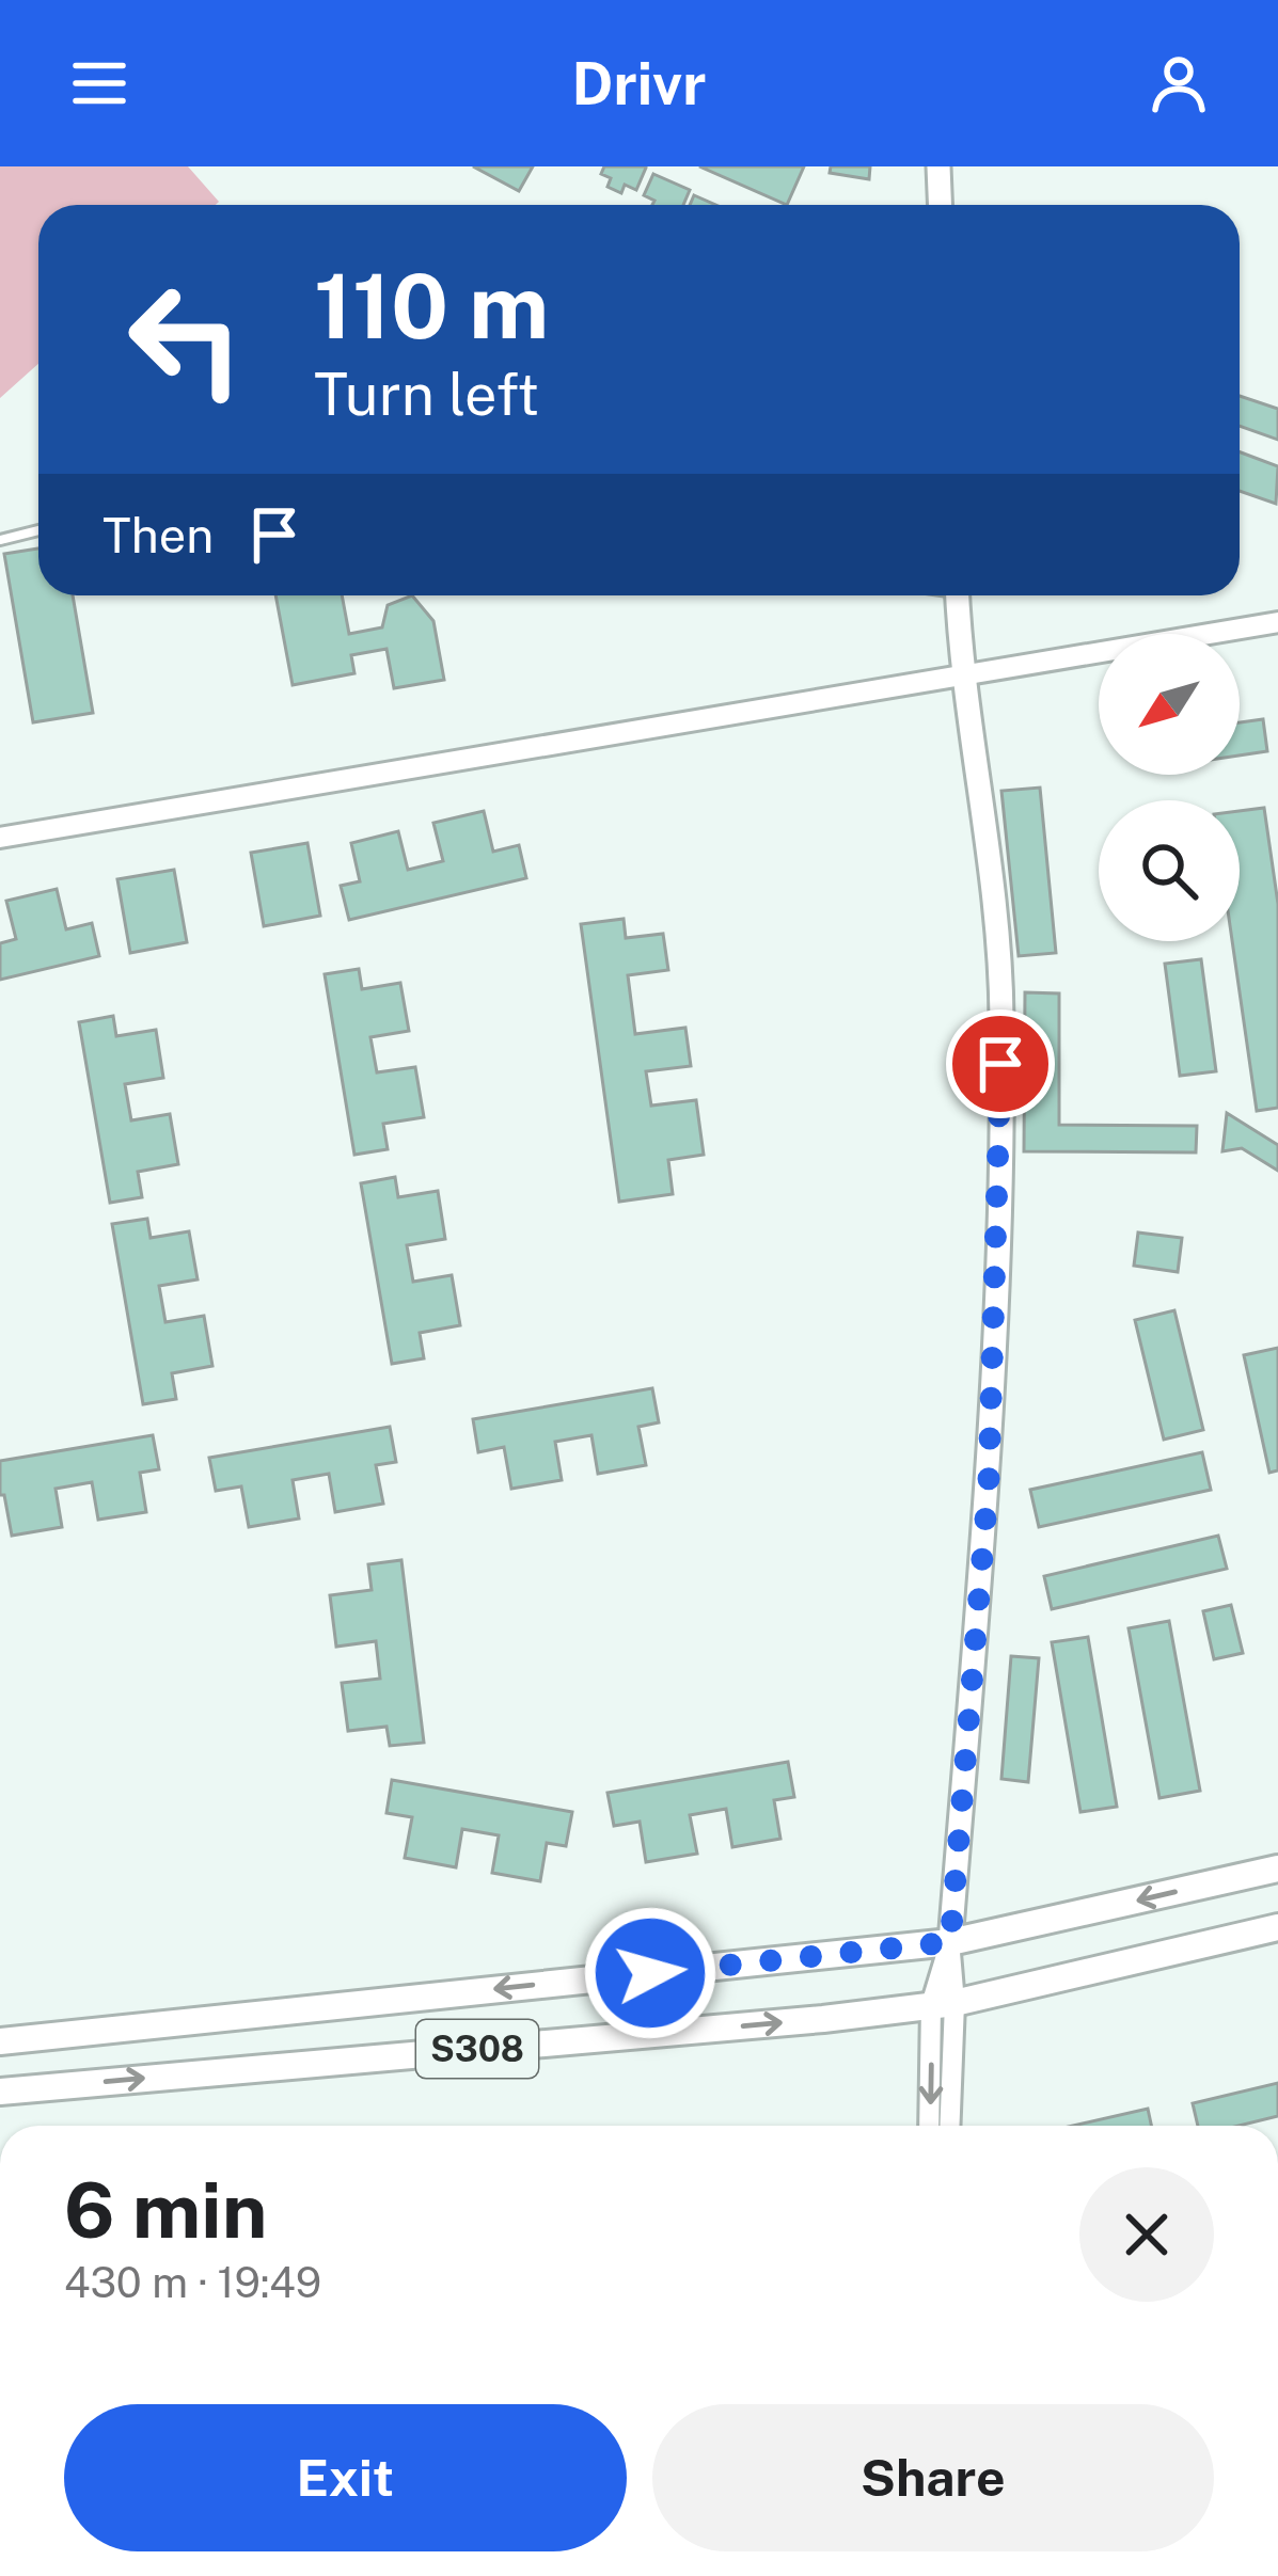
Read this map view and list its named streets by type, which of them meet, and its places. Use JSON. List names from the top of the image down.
{
  "streets": {
    "main road": ["S308"]
  },
  "north": "bottom left",
  "page": {
    "header": "Drivr",
    "turn": ["110 m", "Turn left"],
    "then": "Then",
    "heading": ["6 min", "430 m · 19:49"],
    "buttons": ["Exit", "Share"]
  }
}
